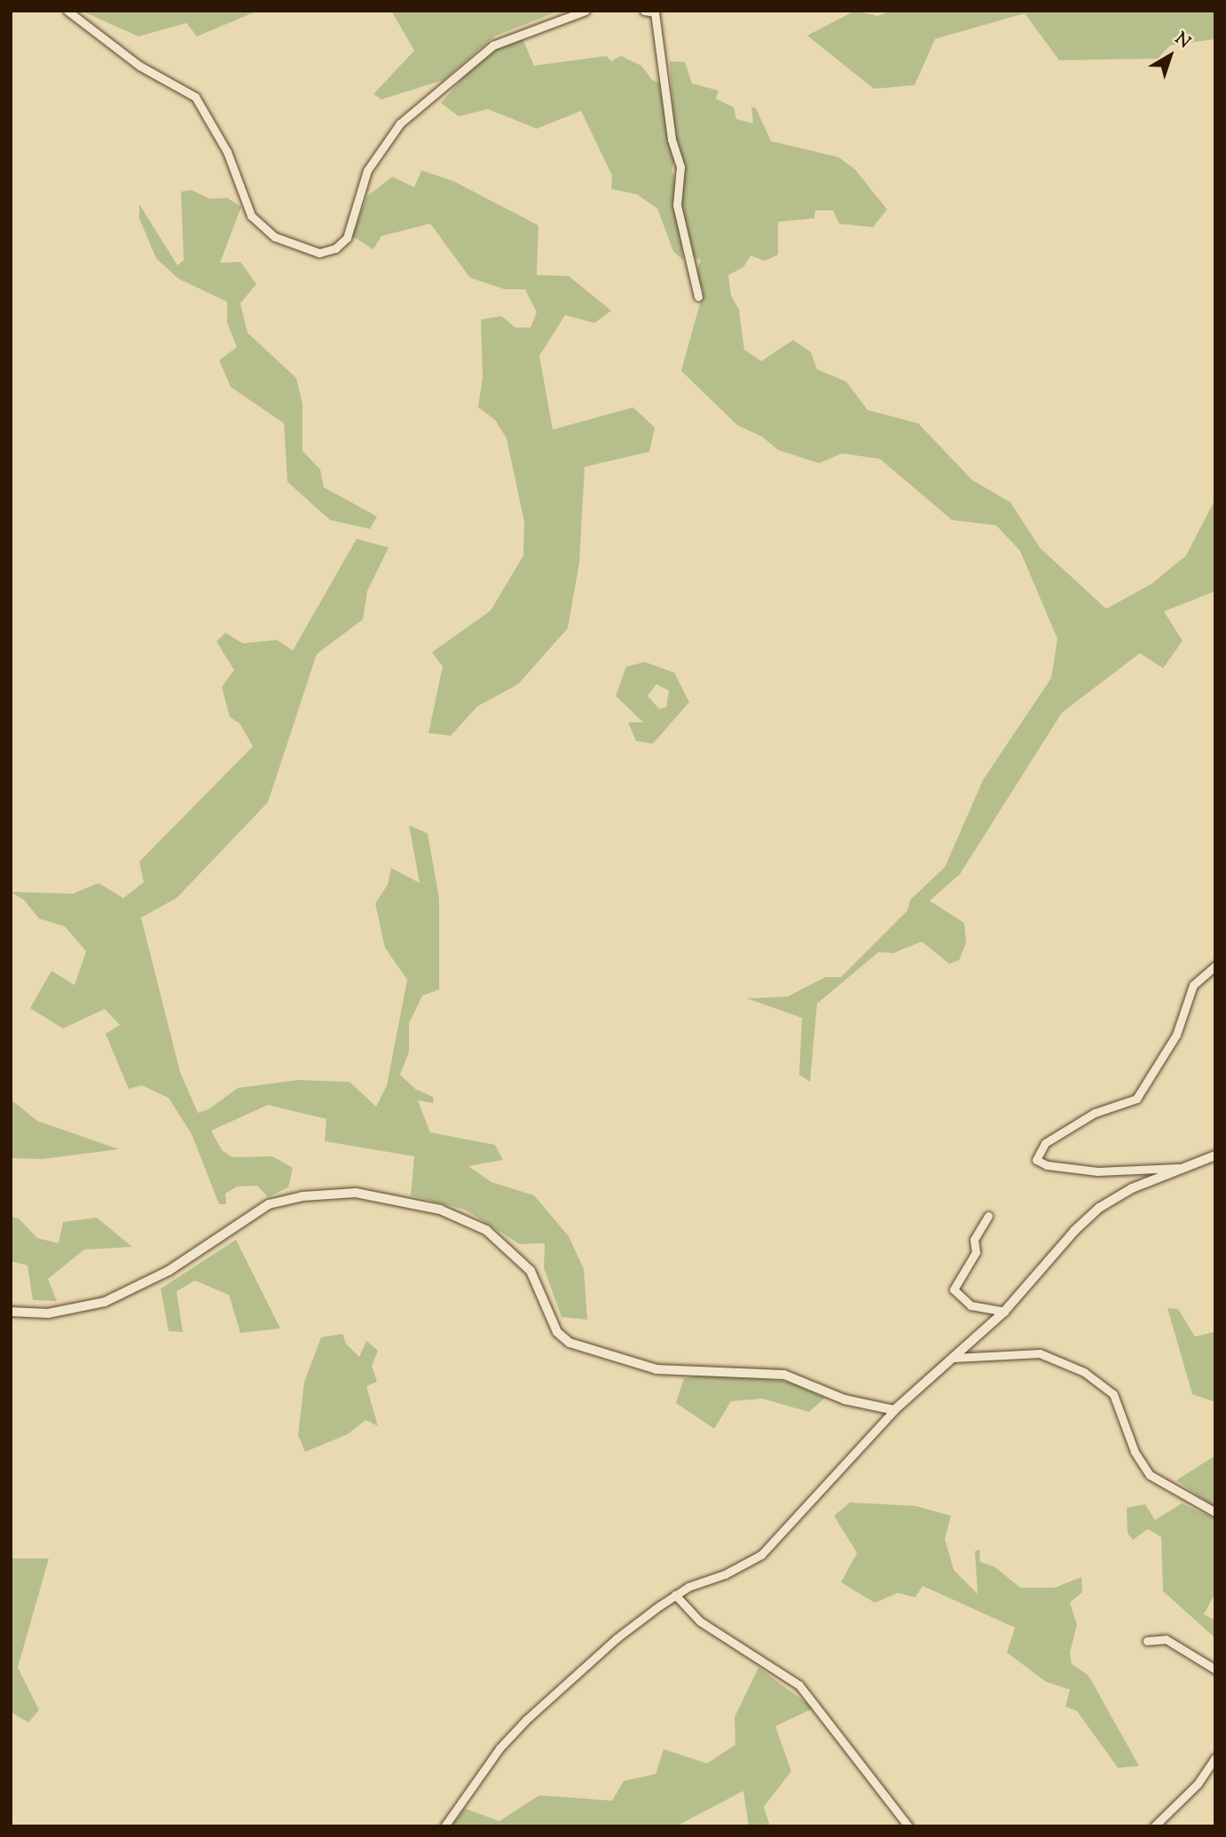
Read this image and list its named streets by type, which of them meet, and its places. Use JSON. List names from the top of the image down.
{
  "north": "top right"
}
